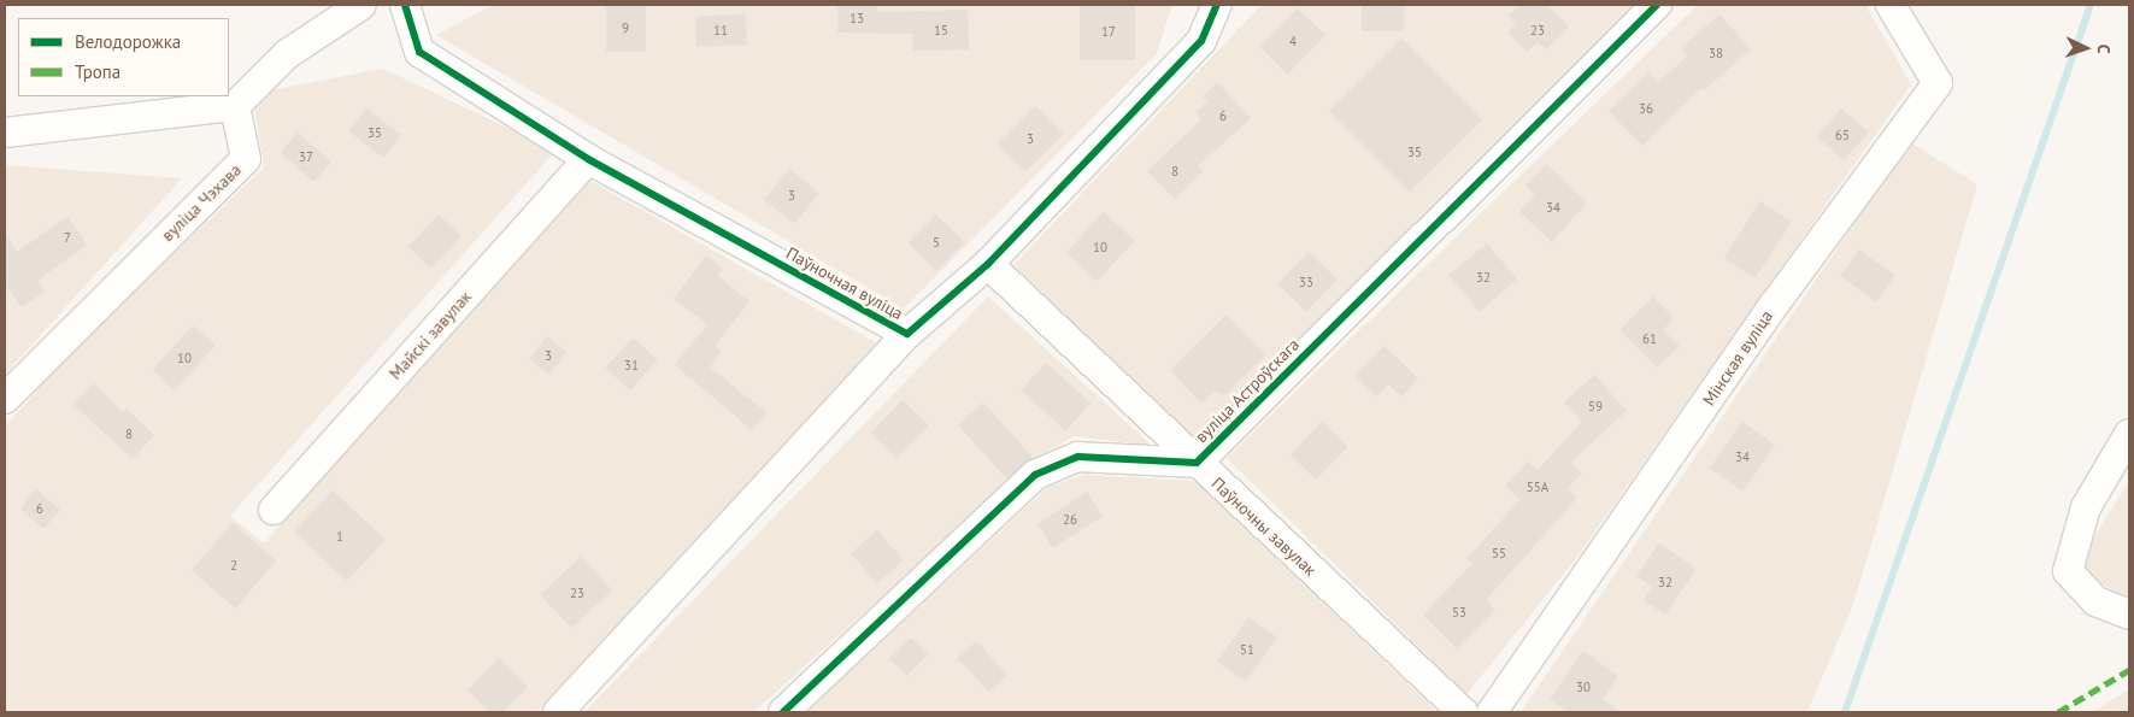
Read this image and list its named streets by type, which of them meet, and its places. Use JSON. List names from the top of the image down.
{
  "streets": {
    "street": [
      "вуліца Чэхава",
      "Паўночная вуліца",
      "Майскі завулак",
      "Мінская вуліца",
      "вуліца Астроўскага",
      "Паўночны завулак"
    ]
  },
  "crossings": [
    ["Паўночная вуліца", "Майскі завулак"],
    ["Паўночная вуліца", "Паўночны завулак"],
    ["вуліца Астроўскага", "Паўночны завулак"]
  ],
  "house_numbers": [
    "13",
    "9",
    "11",
    "15",
    "23",
    "17",
    "4",
    "38",
    "36",
    "6",
    "35",
    "65",
    "3",
    "35",
    "37",
    "8",
    "3",
    "34",
    "7",
    "5",
    "10",
    "32",
    "33",
    "61",
    "3",
    "10",
    "31",
    "59",
    "8",
    "34",
    "55А",
    "6",
    "26",
    "1",
    "55",
    "2",
    "32",
    "23",
    "53",
    "51",
    "30"
  ],
  "legend": ["Велодорожка", "Тропа"],
  "north": "right"
}
